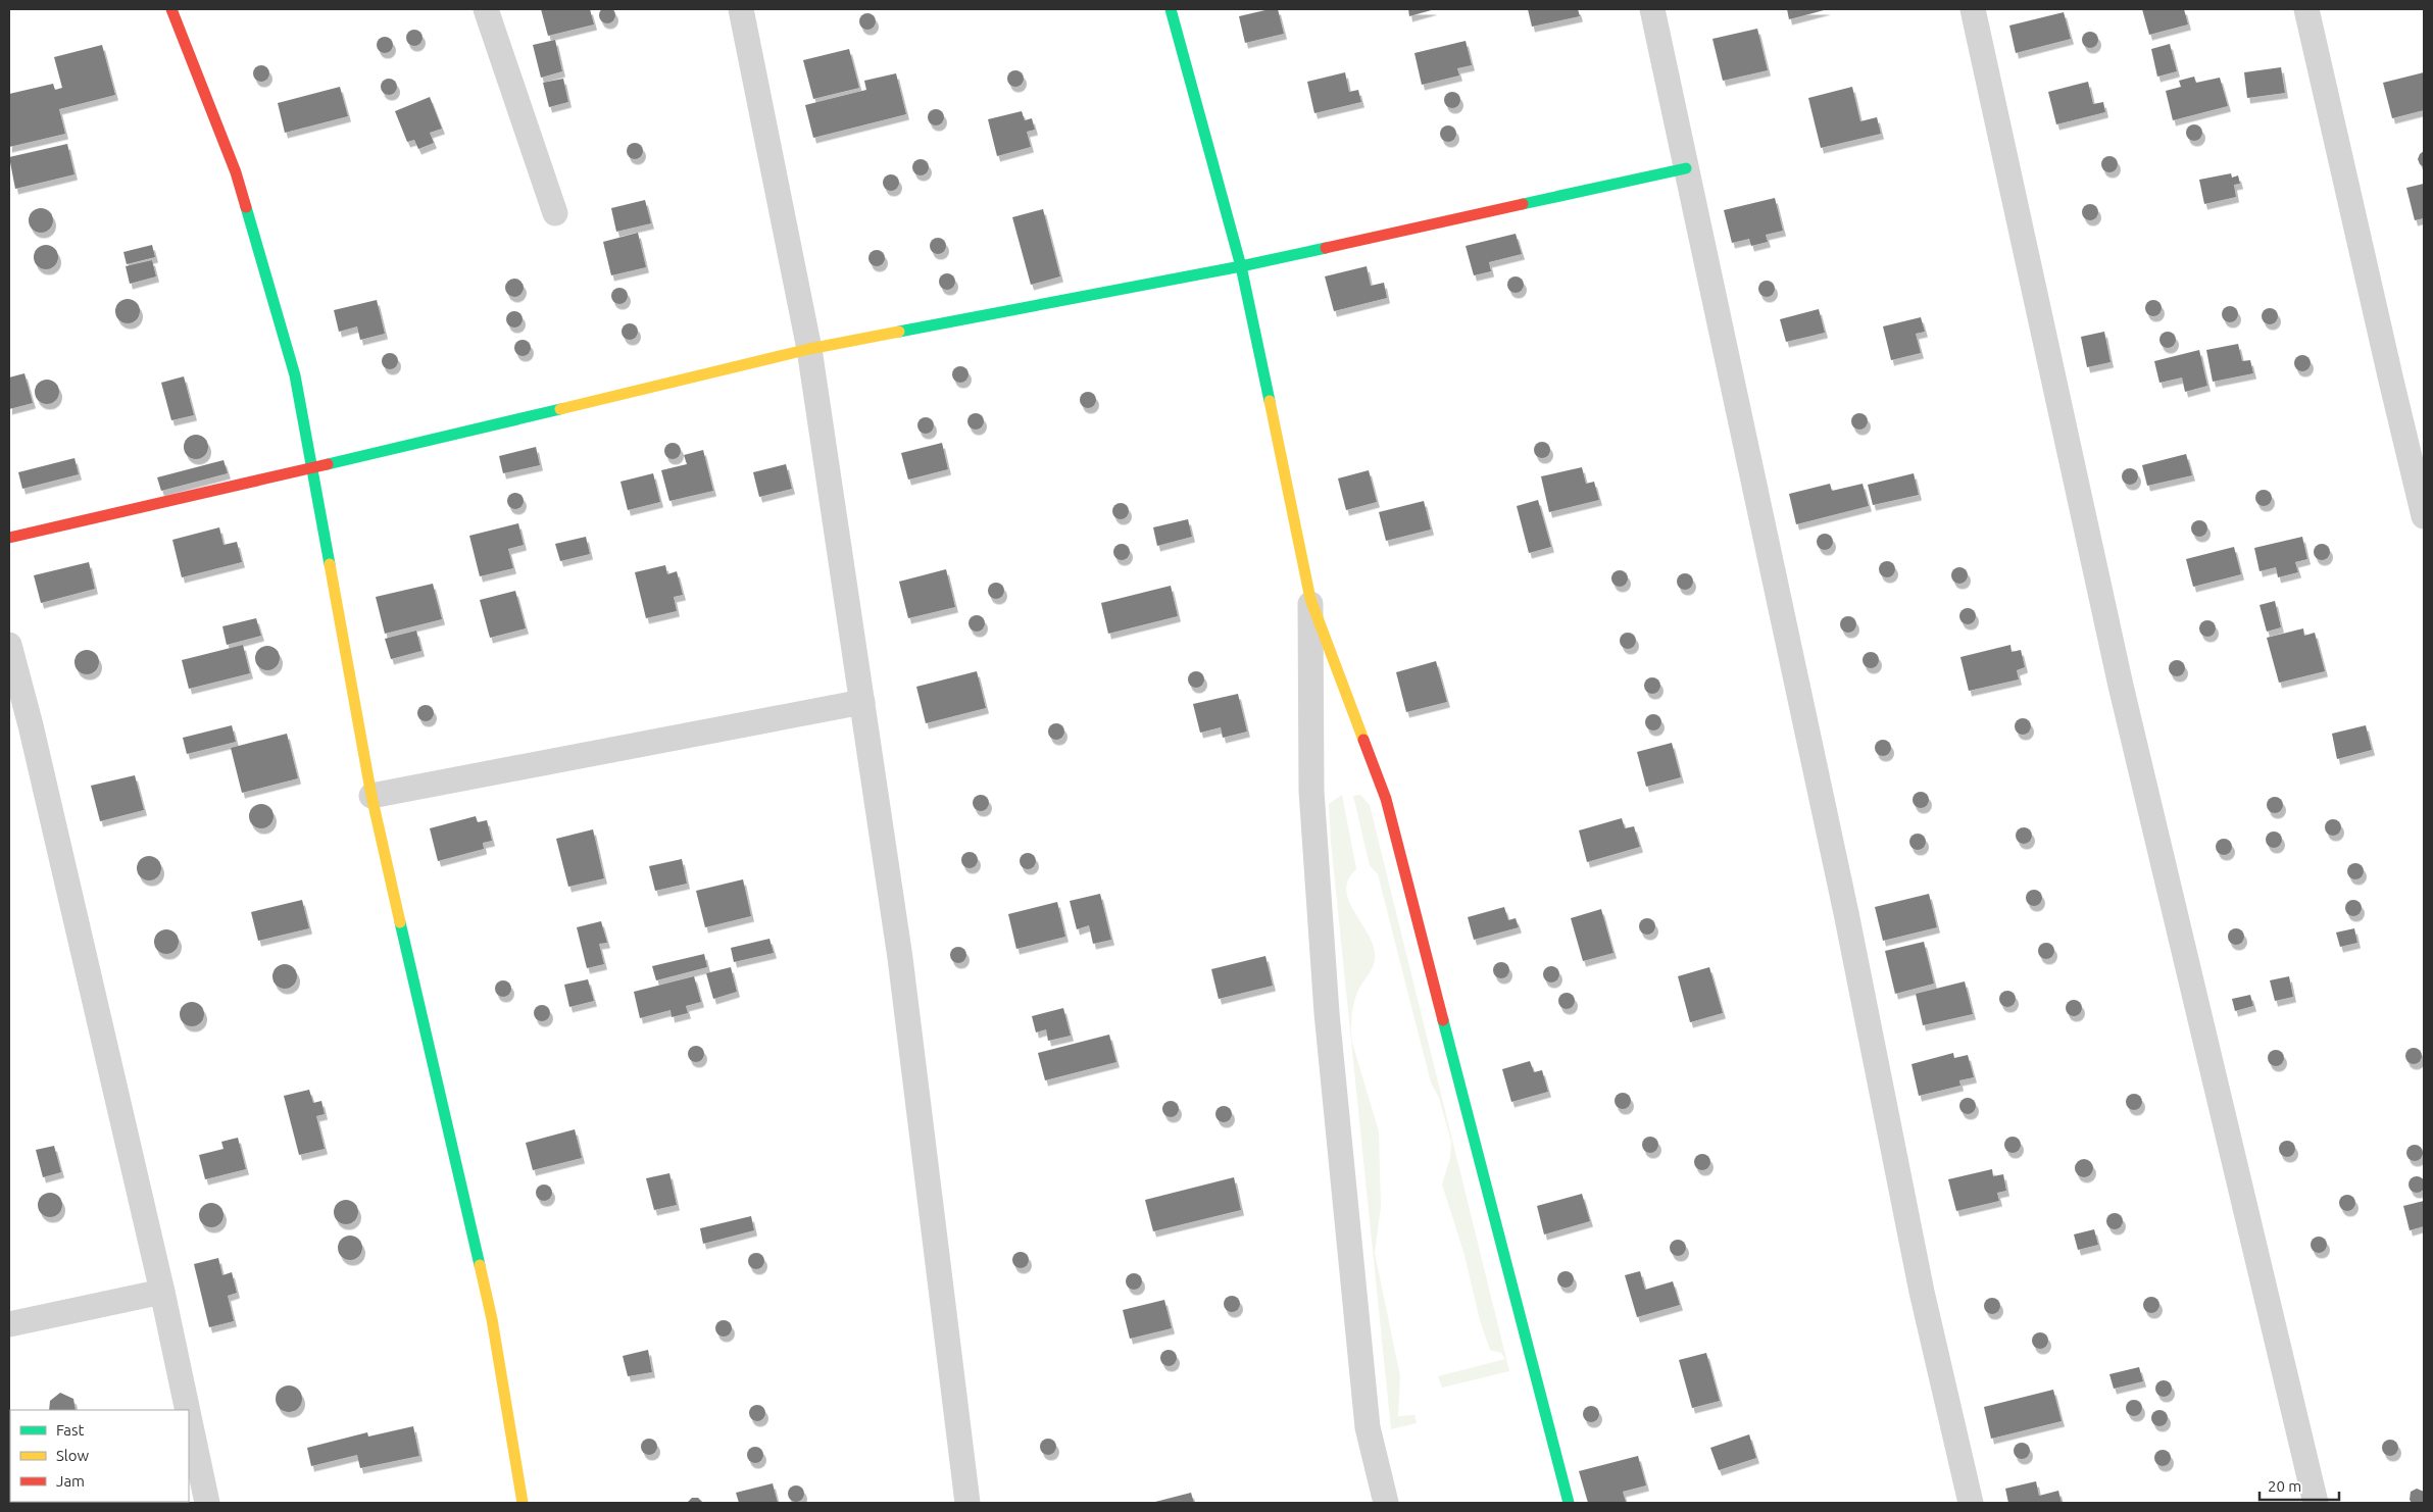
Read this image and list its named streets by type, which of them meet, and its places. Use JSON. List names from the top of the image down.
{
  "legend": ["Fast", "Slow", "Jam"],
  "scale_bar": "20 m"
}
